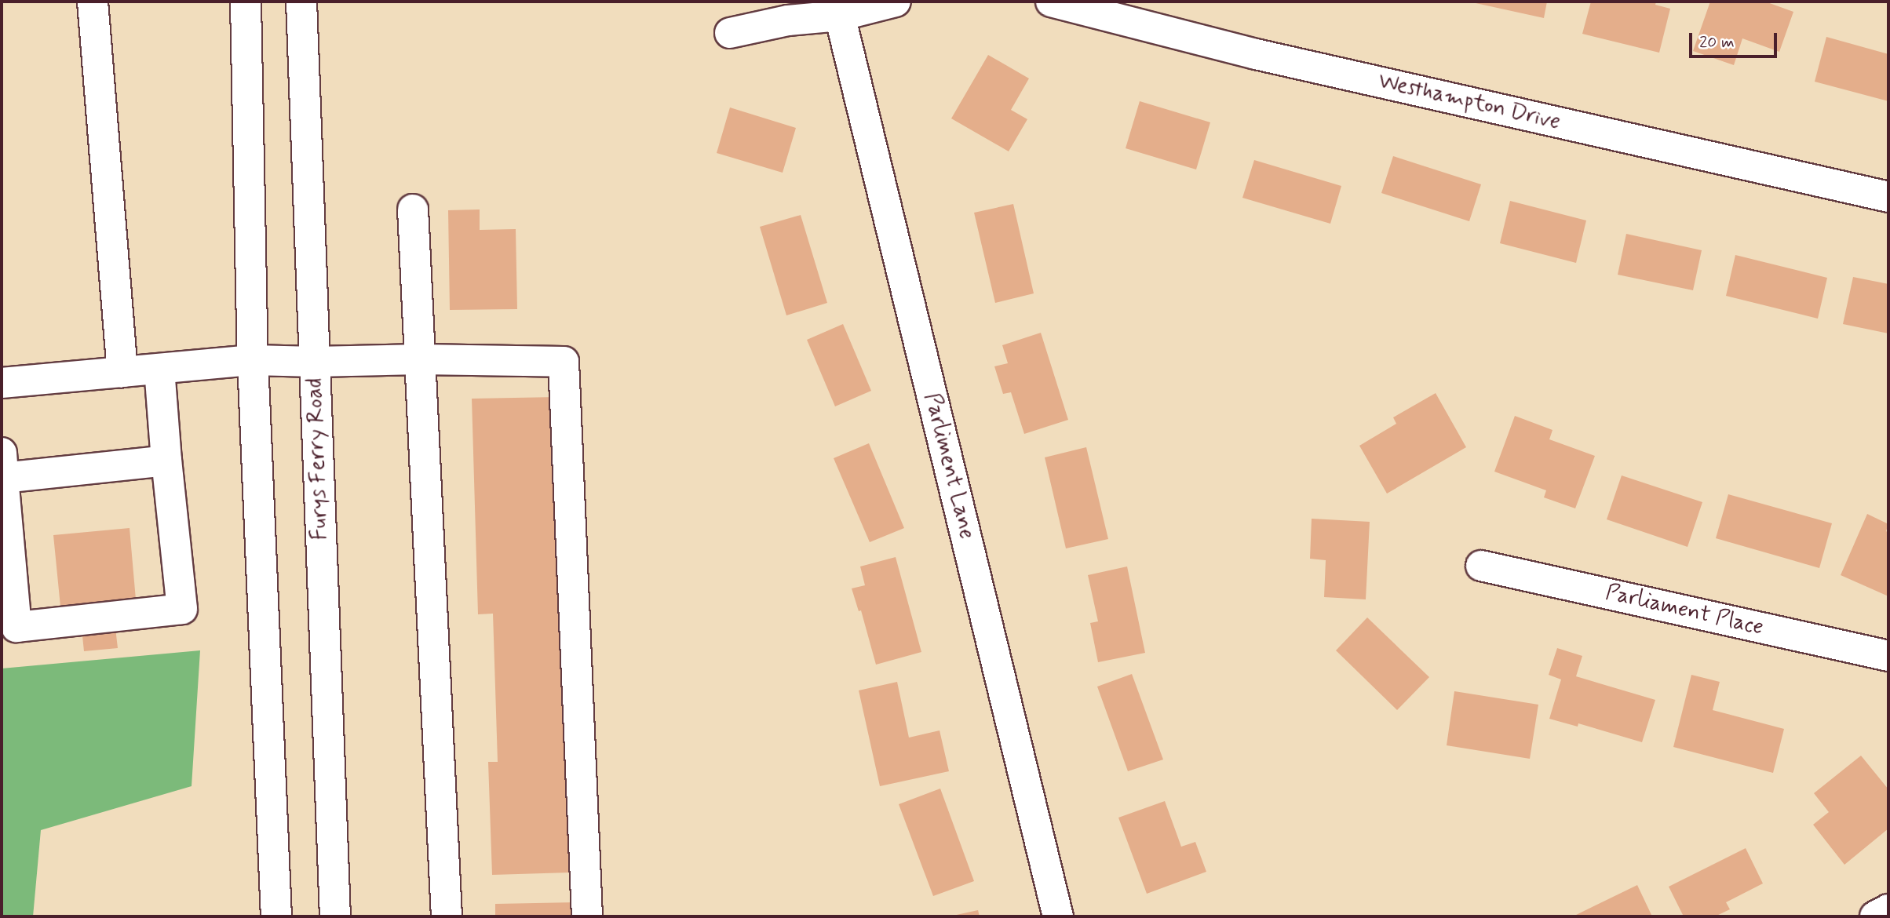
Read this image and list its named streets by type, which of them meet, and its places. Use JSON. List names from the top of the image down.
{
  "streets": {
    "street": [
      "Westhampton Drive",
      "Furys Ferry Road",
      "Parliment Lane",
      "Parliament Place"
    ]
  },
  "scale_bar": "20 m"
}
